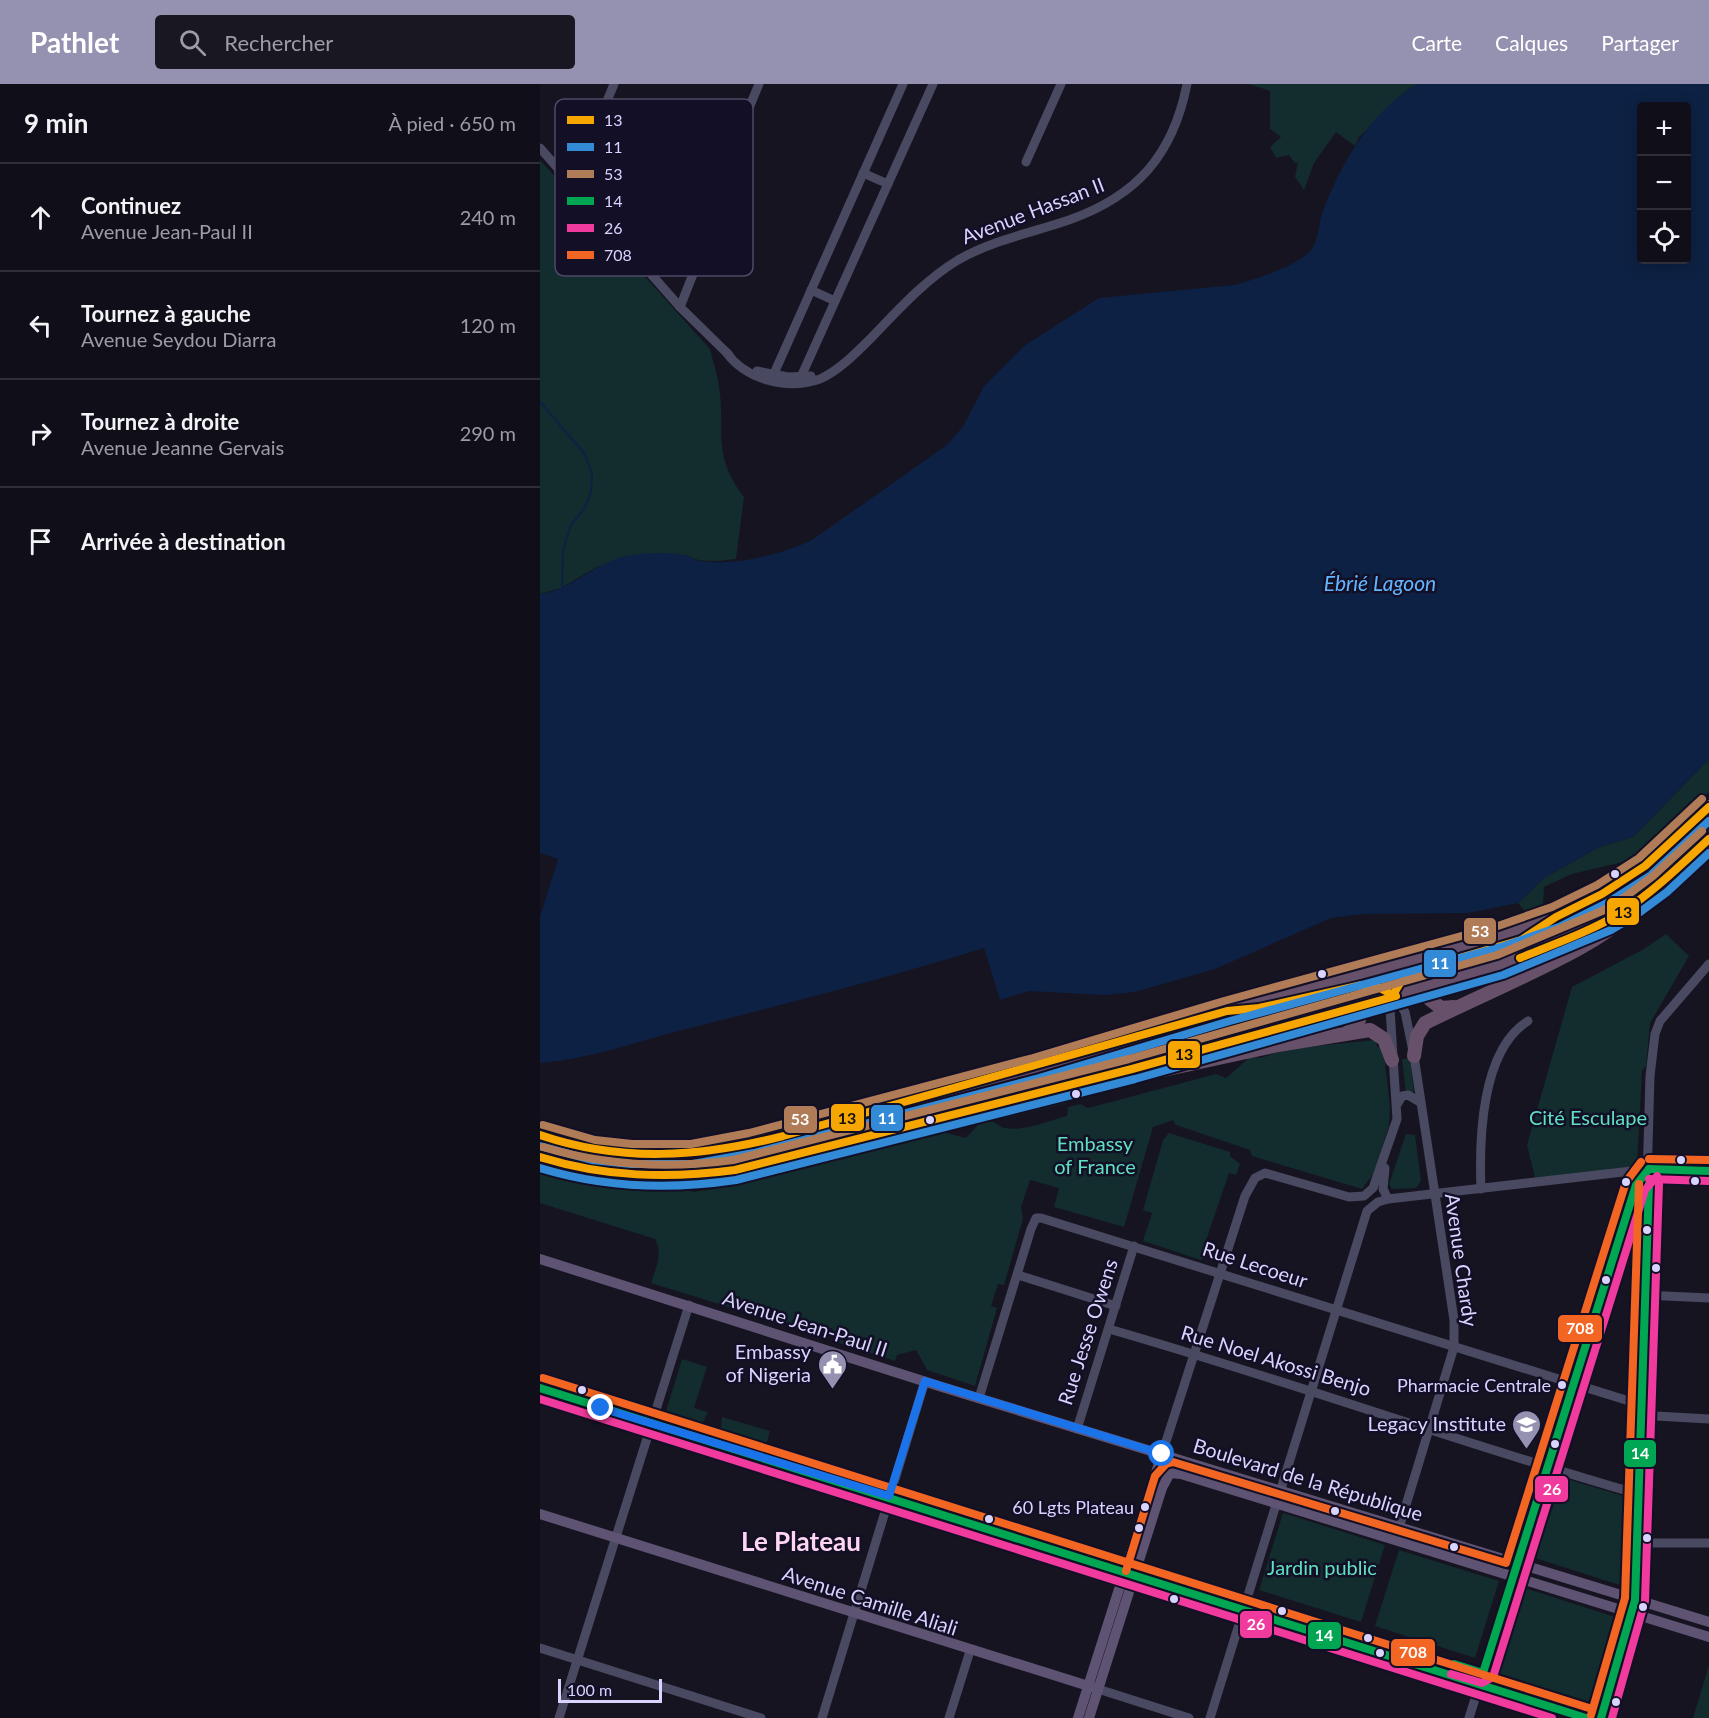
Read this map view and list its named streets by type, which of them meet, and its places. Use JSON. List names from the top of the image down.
{
  "streets": {
    "main road": ["Avenue Jean-Paul II", "Boulevard de la République", "Avenue Camille Aliali"],
    "street": [
      "Avenue Hassan II",
      "Avenue Chardy",
      "Rue Lecoeur",
      "Rue Jesse Owens",
      "Rue Noel Akossi Benjo"
    ]
  },
  "crossings": [
    ["Avenue Chardy", "Rue Lecoeur"],
    ["Avenue Chardy", "Rue Noel Akossi Benjo"],
    ["Avenue Chardy", "Boulevard de la République"],
    ["Rue Lecoeur", "Avenue Jean-Paul II"],
    ["Rue Lecoeur", "Rue Jesse Owens"],
    ["Avenue Jean-Paul II", "Rue Jesse Owens"],
    ["Avenue Jean-Paul II", "Boulevard de la République"],
    ["Rue Jesse Owens", "Rue Noel Akossi Benjo"],
    ["Boulevard de la République", "Avenue Camille Aliali"]
  ],
  "districts": ["Le Plateau"],
  "water": ["Ébrié Lagoon"],
  "parks": ["Cité Esculape", "Embassy of France", "Jardin public"],
  "places": {
    "other": ["Pharmacie Centrale", "60 Lgts Plateau"],
    "public building": ["Embassy of Nigeria"],
    "school or university": ["Legacy Institute"]
  },
  "lines": [
    "transit line 53",
    "transit line 13",
    "transit line 11",
    "transit line 708",
    "transit line 14",
    "transit line 26"
  ],
  "legend": [
    "13",
    "11",
    "53",
    "14",
    "26",
    "708"
  ],
  "scale_bar": "100 m",
  "page": {
    "header": "Pathlet",
    "search": "Rechercher",
    "nav": ["Carte", "Calques", "Partager"],
    "heading": ["9 min", "À pied · 650 m"],
    "map_buttons": ["+", "−"],
    "list": [
      ["Continuez", "Avenue Jean-Paul II", "240 m"],
      ["Tournez à gauche", "Avenue Seydou Diarra", "120 m"],
      ["Tournez à droite", "Avenue Jeanne Gervais", "290 m"],
      "Arrivée à destination"
    ],
    "scale": "100 m"
  }
}
